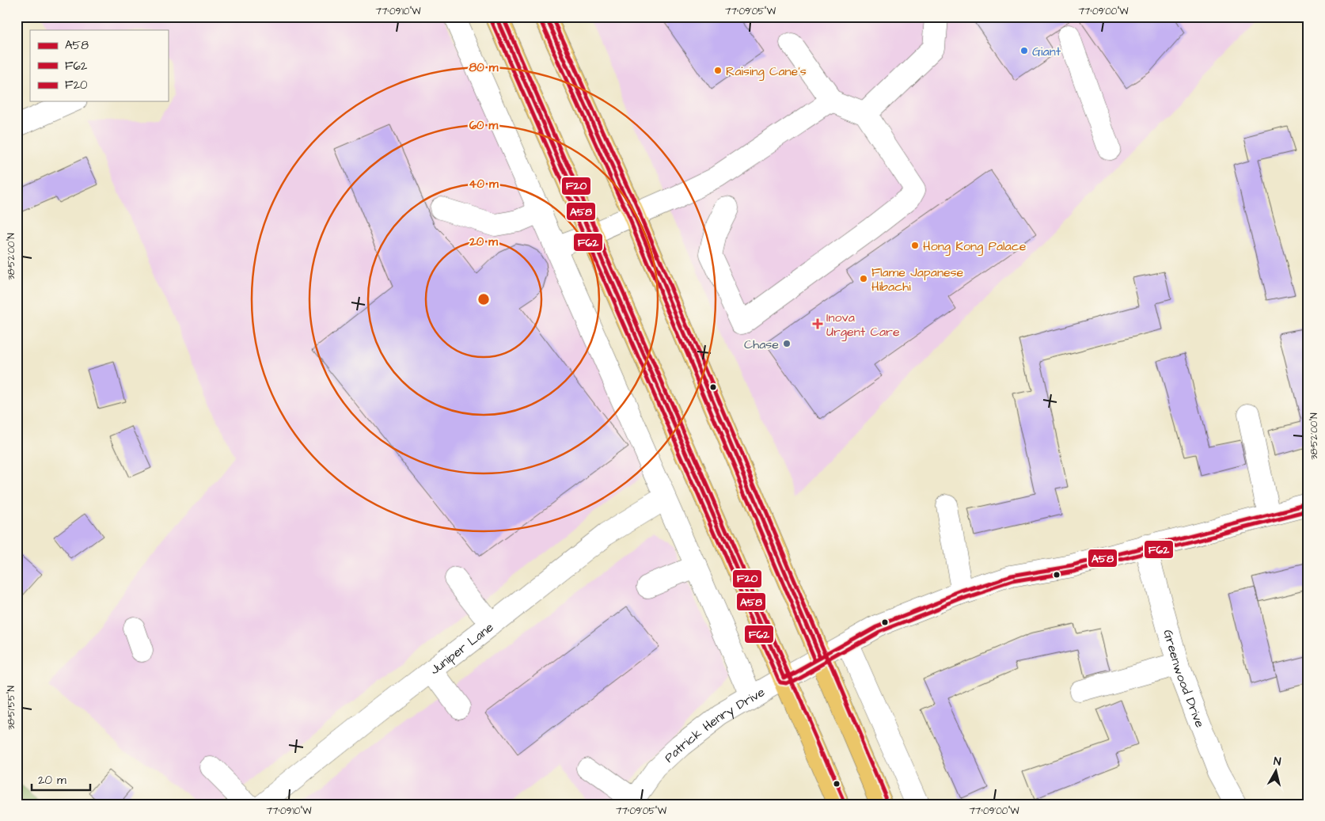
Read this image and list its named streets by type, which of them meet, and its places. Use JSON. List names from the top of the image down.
{
  "streets": {
    "street": ["Juniper Lane", "Greenwood Drive", "Patrick Henry Drive"]
  },
  "crossings": [
    ["Greenwood Drive", "Patrick Henry Drive"]
  ],
  "places": {
    "other": [
      "Giant",
      "Raising Cane's",
      "Hong Kong Palace",
      "Flame Japanese Hibachi",
      "Chase"
    ],
    "health": ["Inova Urgent Care"]
  },
  "lines": ["transit line A58", "transit line F20", "transit line F62"],
  "legend": ["A58", "F62", "F20"],
  "scale_bar": "20 m",
  "north": "top",
  "coordinates": [
    "77°09'10\"W",
    "77°09'05\"W",
    "77°09'00\"W",
    "38°52'00\"N",
    "38°51'55\"N"
  ],
  "rings": [
    "80 m",
    "60 m",
    "40 m",
    "20 m"
  ]
}
